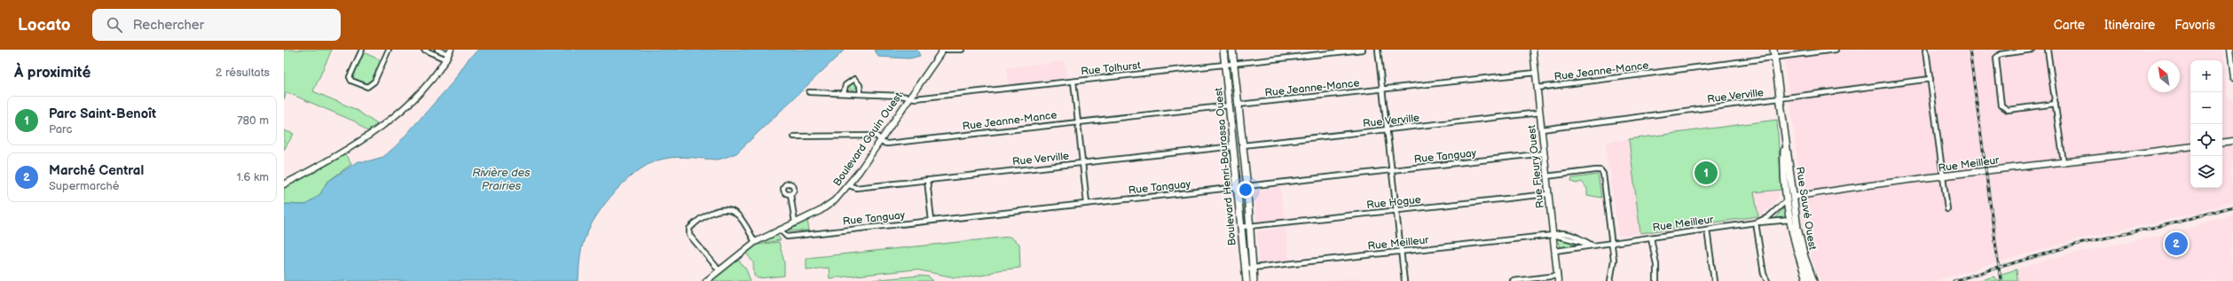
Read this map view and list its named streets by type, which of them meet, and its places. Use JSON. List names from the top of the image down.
{
  "streets": {
    "main road": ["Boulevard Henri-Bourassa Ouest", "Rue Sauvé Ouest"],
    "street": [
      "Rue Tolhurst",
      "Rue Jeanne-Mance",
      "Rue Verville",
      "Boulevard Gouin Ouest",
      "Rue Tanguay",
      "Rue Meilleur",
      "Rue Fleury Ouest",
      "Rue Hogue"
    ]
  },
  "crossings": [
    ["Rue Tolhurst", "Boulevard Gouin Ouest"],
    ["Rue Tolhurst", "Boulevard Henri-Bourassa Ouest"],
    ["Rue Jeanne-Mance", "Boulevard Gouin Ouest"],
    ["Rue Jeanne-Mance", "Boulevard Henri-Bourassa Ouest"],
    ["Rue Jeanne-Mance", "Rue Fleury Ouest"],
    ["Rue Jeanne-Mance", "Rue Sauvé Ouest"],
    ["Rue Verville", "Boulevard Gouin Ouest"],
    ["Rue Verville", "Boulevard Henri-Bourassa Ouest"],
    ["Rue Verville", "Rue Fleury Ouest"],
    ["Rue Verville", "Rue Sauvé Ouest"],
    ["Boulevard Gouin Ouest", "Rue Tanguay"],
    ["Rue Tanguay", "Boulevard Henri-Bourassa Ouest"],
    ["Rue Tanguay", "Rue Fleury Ouest"],
    ["Rue Meilleur", "Boulevard Henri-Bourassa Ouest"],
    ["Rue Meilleur", "Rue Fleury Ouest"],
    ["Rue Meilleur", "Rue Sauvé Ouest"],
    ["Boulevard Henri-Bourassa Ouest", "Rue Hogue"],
    ["Rue Fleury Ouest", "Rue Hogue"]
  ],
  "water": ["Rivière des Prairies"],
  "north": "top left",
  "page": {
    "header": "Locato",
    "search": "Rechercher",
    "nav": ["Carte", "Itinéraire", "Favoris"],
    "heading": ["À proximité", "2 résultats"],
    "map_buttons": ["+", "−"],
    "list": [
      {
        "mark": "1",
        "name": "Parc Saint-Benoît",
        "note": "Parc",
        "value": "780 m"
      },
      {
        "mark": "2",
        "name": "Marché Central",
        "note": "Supermarché",
        "value": "1.6 km"
      }
    ],
    "pins": ["1", "2"]
  }
}
